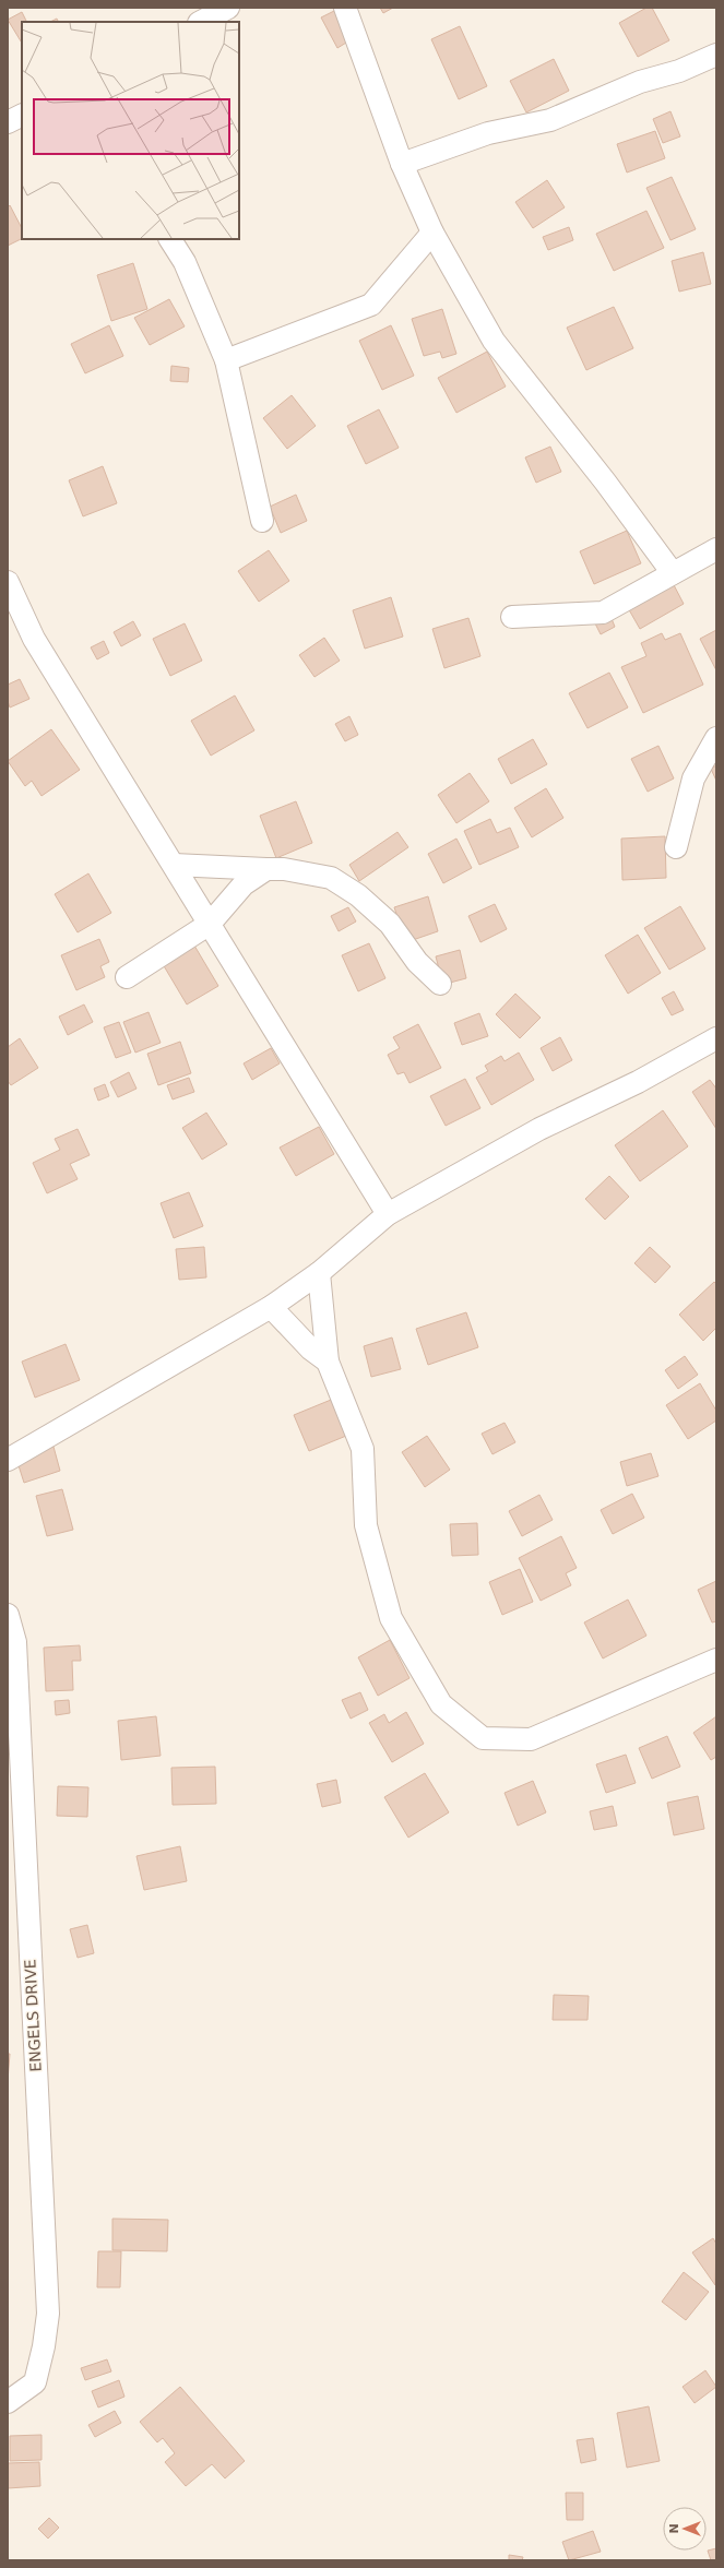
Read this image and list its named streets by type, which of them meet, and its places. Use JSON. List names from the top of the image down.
{
  "streets": {
    "street": ["ENGELS DRIVE"]
  },
  "north": "left"
}
